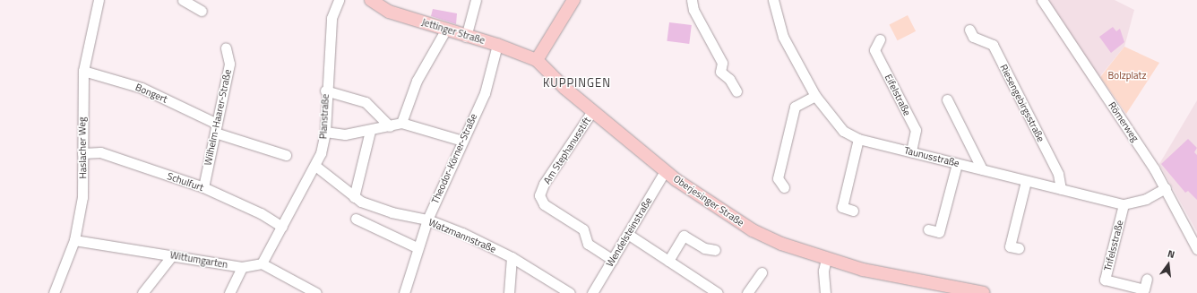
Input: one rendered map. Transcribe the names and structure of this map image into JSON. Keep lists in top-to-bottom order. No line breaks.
{"streets":{"main road":["Jettinger Straße","Oberjesinger Straße"],"street":["Bongert","Eifelstraße","Riesengebirgsstraße","Planstraße","Wilhelm-Haarer-Straße","Römerweg","Haslacher Weg","Am Stephanusstift","Taunusstraße","Theodor-Körner-Straße","Schulfurt","Wendelsteinstraße","Watzmannstraße","Trifelsstraße","Wittumgarten"]},"crossings":[["Jettinger Straße","Theodor-Körner-Straße"],["Jettinger Straße","Oberjesinger Straße"],["Bongert","Wilhelm-Haarer-Straße"],["Bongert","Haslacher Weg"],["Eifelstraße","Taunusstraße"],["Riesengebirgsstraße","Taunusstraße"],["Planstraße","Schulfurt"],["Planstraße","Watzmannstraße"],["Planstraße","Wittumgarten"],["Wilhelm-Haarer-Straße","Schulfurt"],["Römerweg","Taunusstraße"],["Haslacher Weg","Schulfurt"],["Haslacher Weg","Wittumgarten"],["Am Stephanusstift","Oberjesinger Straße"],["Am Stephanusstift","Wendelsteinstraße"],["Taunusstraße","Trifelsstraße"],["Theodor-Körner-Straße","Watzmannstraße"],["Oberjesinger Straße","Wendelsteinstraße"]],"districts":["KUPPINGEN"],"parks":["Bolzplatz"],"north":"top"}
